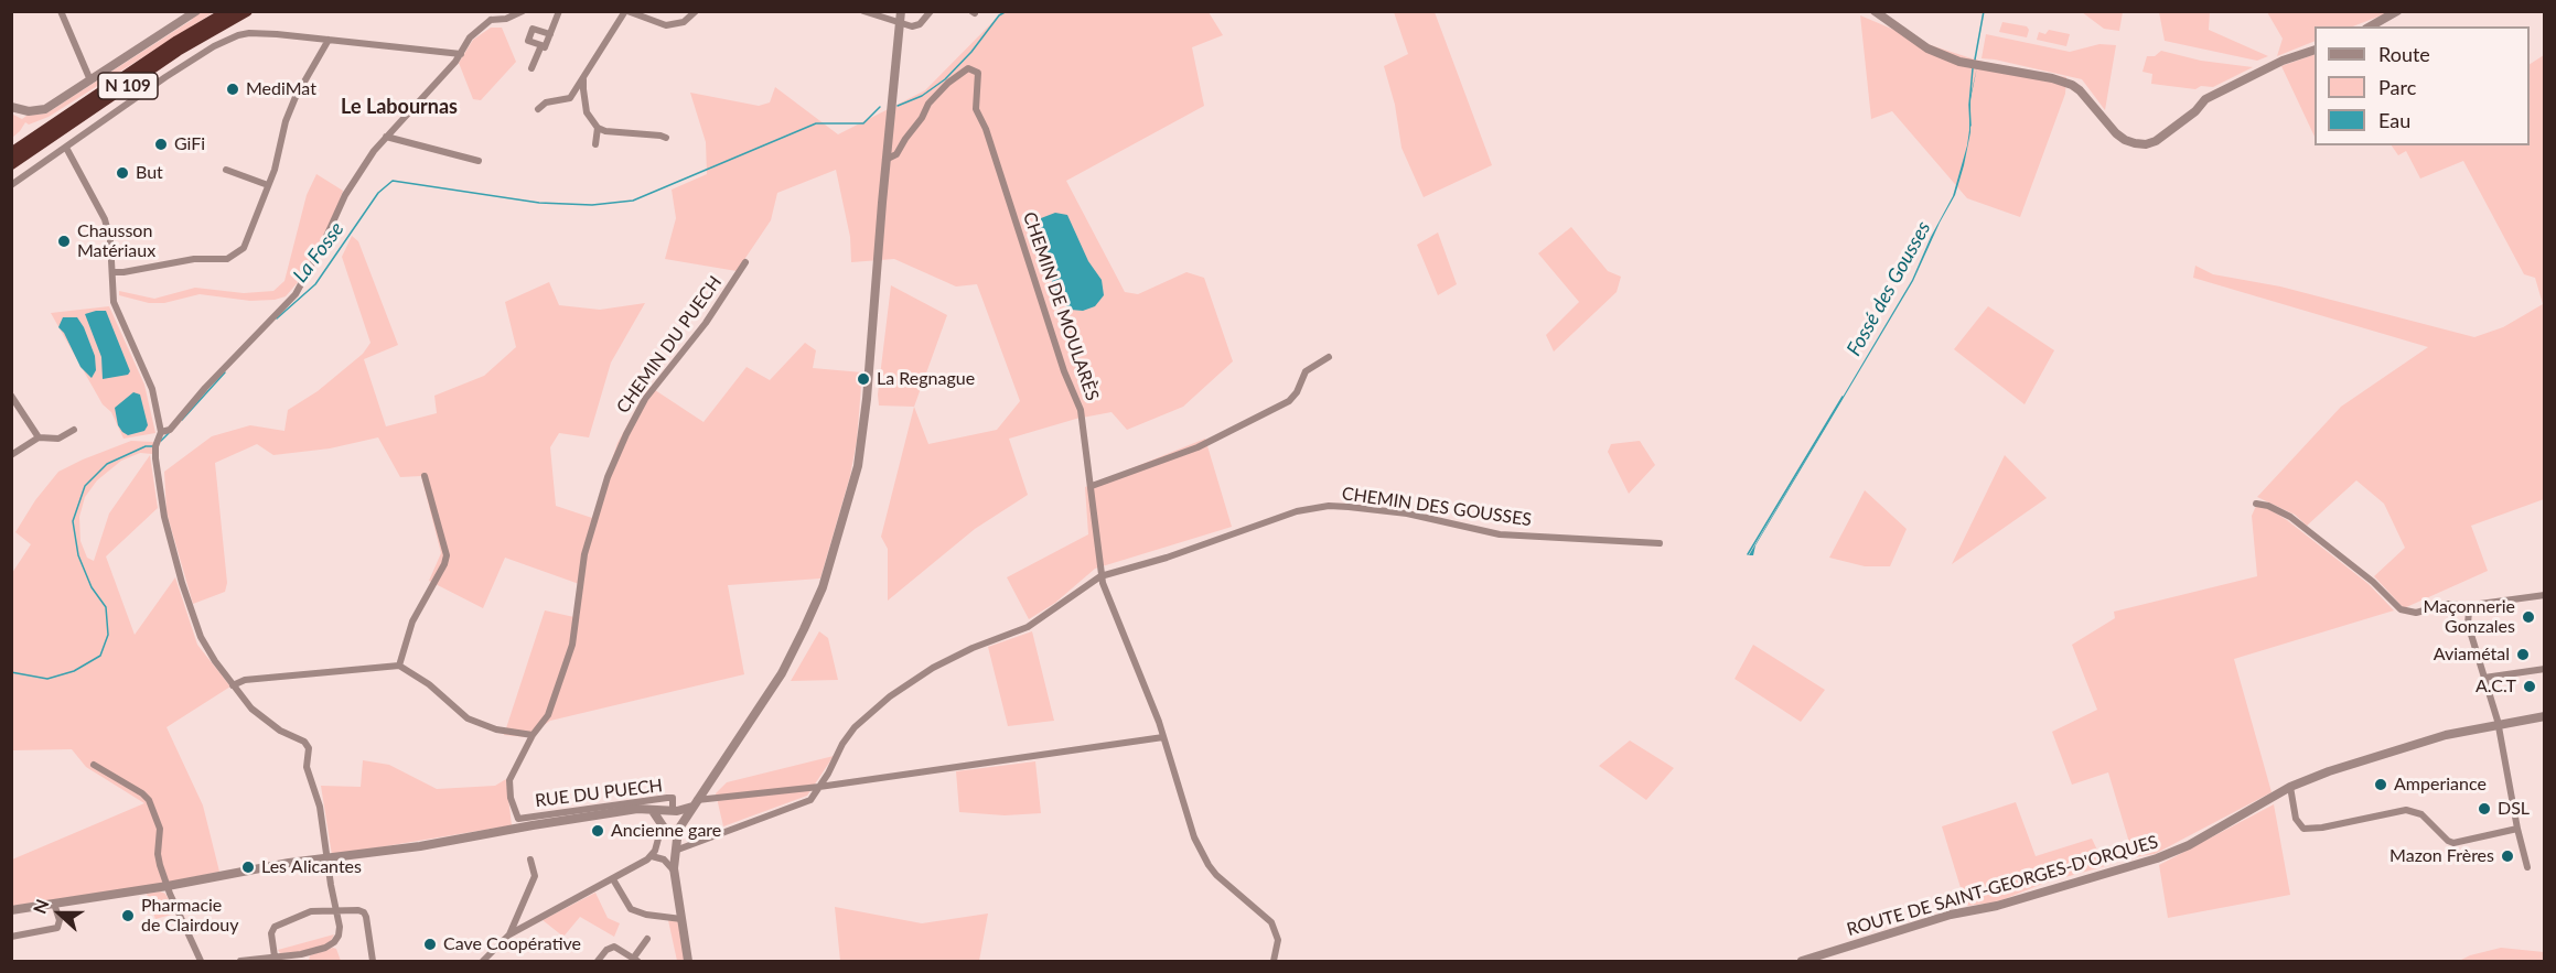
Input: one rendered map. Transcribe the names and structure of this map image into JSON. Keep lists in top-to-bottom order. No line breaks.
{"streets":{"highway":["N 109"],"street":["CHEMIN DE MOULARÈS","CHEMIN DU PUECH","CHEMIN DES GOUSSES","RUE DU PUECH","ROUTE DE SAINT-GEORGES-D'ORQUES"]},"crossings":[["CHEMIN DE MOULARÈS","CHEMIN DES GOUSSES"],["CHEMIN DU PUECH","RUE DU PUECH"]],"districts":["Le Labournas"],"water":["La Fosse","Fossé des Gousses"],"places":["MediMat","GiFi","But","Chausson Matériaux","La Regnague","Maçonnerie Gonzales","Aviamétal","A.C.T","Amperiance","DSL","Ancienne gare","Mazon Frères","Les Alicantes","Pharmacie de Clairdouy","Cave Coopérative"],"legend":["Route","Parc","Eau"],"north":"left"}
